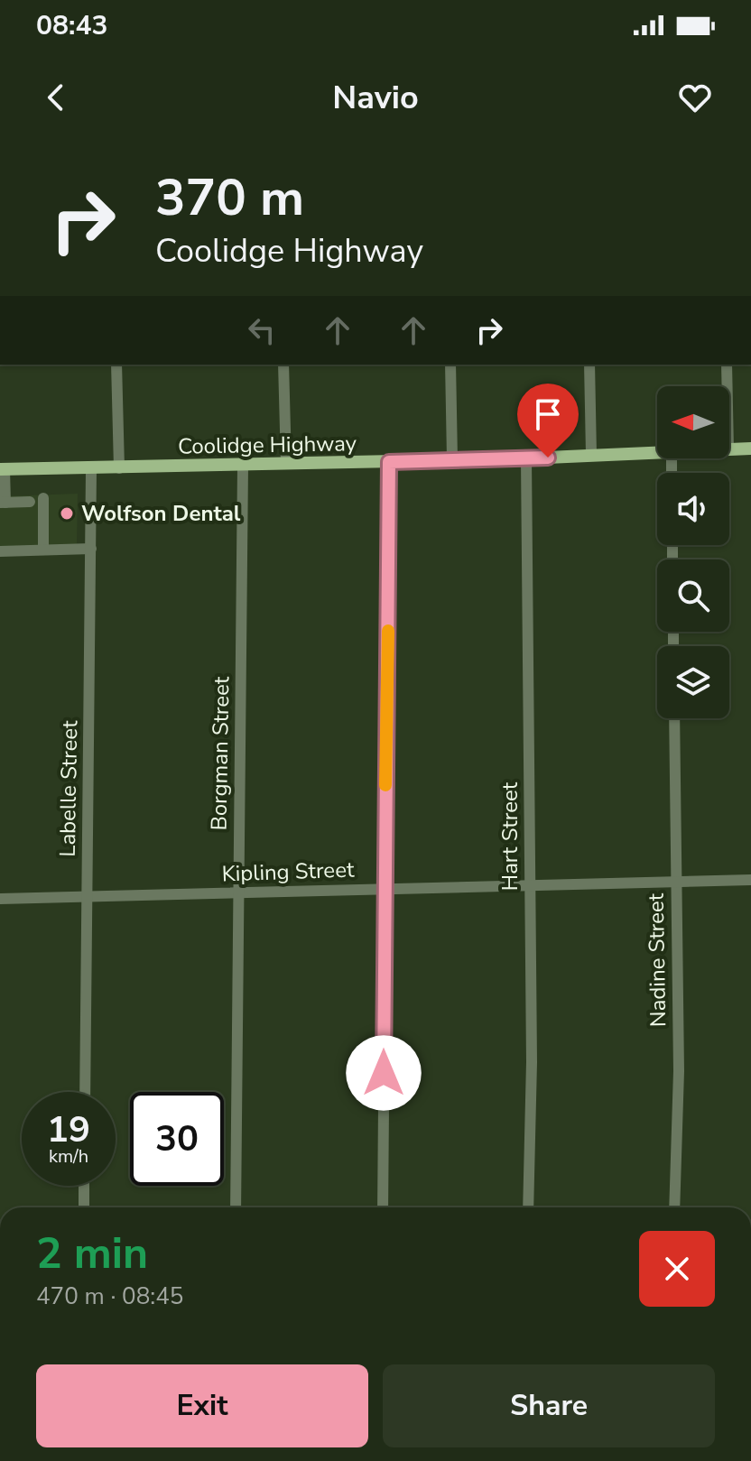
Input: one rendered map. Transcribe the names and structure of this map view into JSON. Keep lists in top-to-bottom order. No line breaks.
{"streets":{"main road":["Coolidge Highway"],"street":["Borgman Street","Labelle Street","Hart Street","Kipling Street","Nadine Street"]},"crossings":[["Coolidge Highway","Borgman Street"],["Coolidge Highway","Labelle Street"],["Coolidge Highway","Hart Street"],["Borgman Street","Kipling Street"],["Labelle Street","Kipling Street"],["Hart Street","Kipling Street"],["Kipling Street","Nadine Street"]],"places":["Wolfson Dental"],"north":"left","page":{"status":"08:43","header":"Navio","turn":["370 m","Coolidge Highway"],"speed":"19 km/h","limit":"30","heading":["2 min","470 m · 08:45"],"buttons":["Exit","Share"]}}
